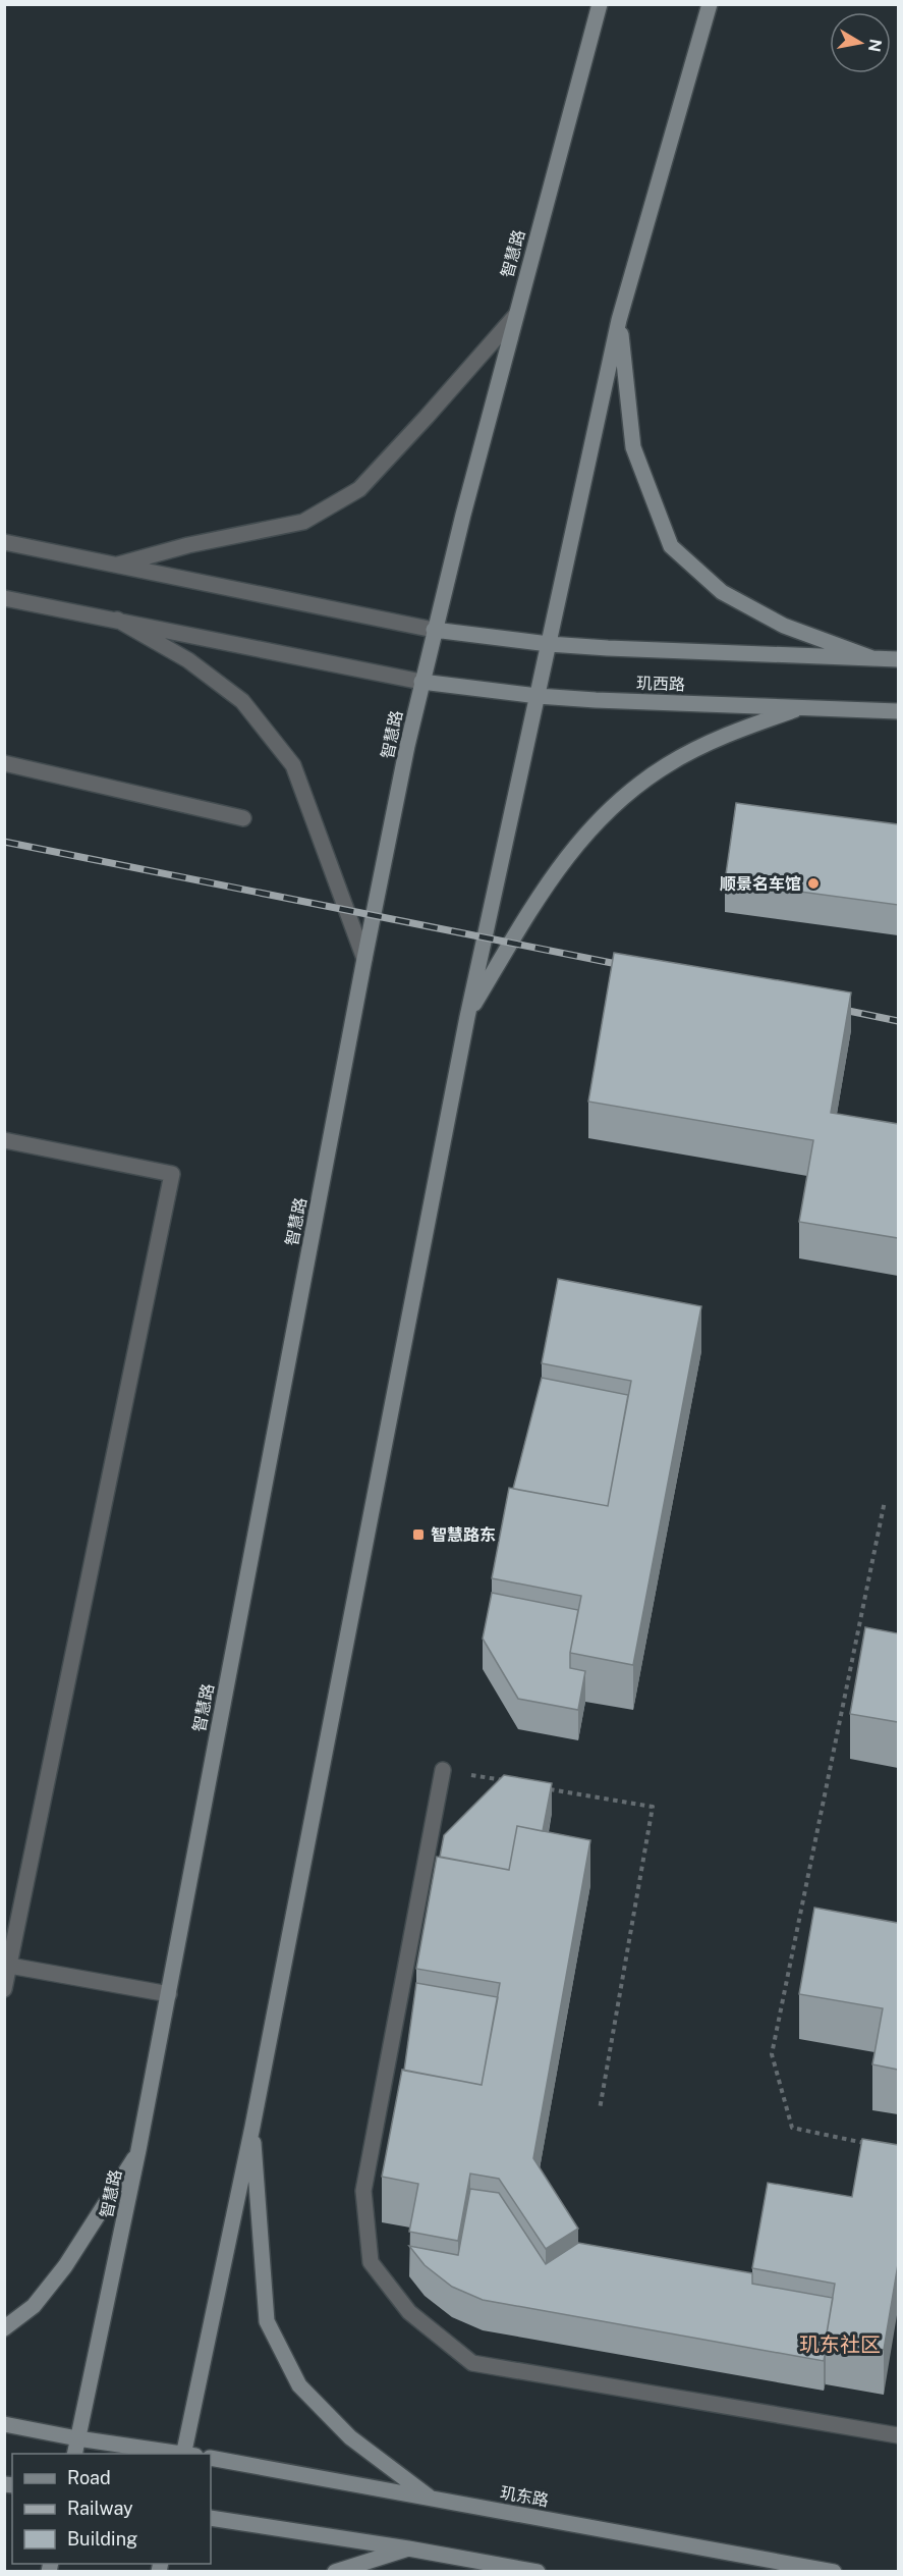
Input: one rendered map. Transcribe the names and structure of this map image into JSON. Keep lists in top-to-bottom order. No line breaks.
{"streets":{"main road":["智慧路","玑西路","玑东路"]},"crossings":[["智慧路","玑西路"]],"districts":["玑东社区"],"places":{"other":["顺景名车馆"],"transit":["智慧路东"]},"legend":["Road","Railway","Building"],"north":"right"}
